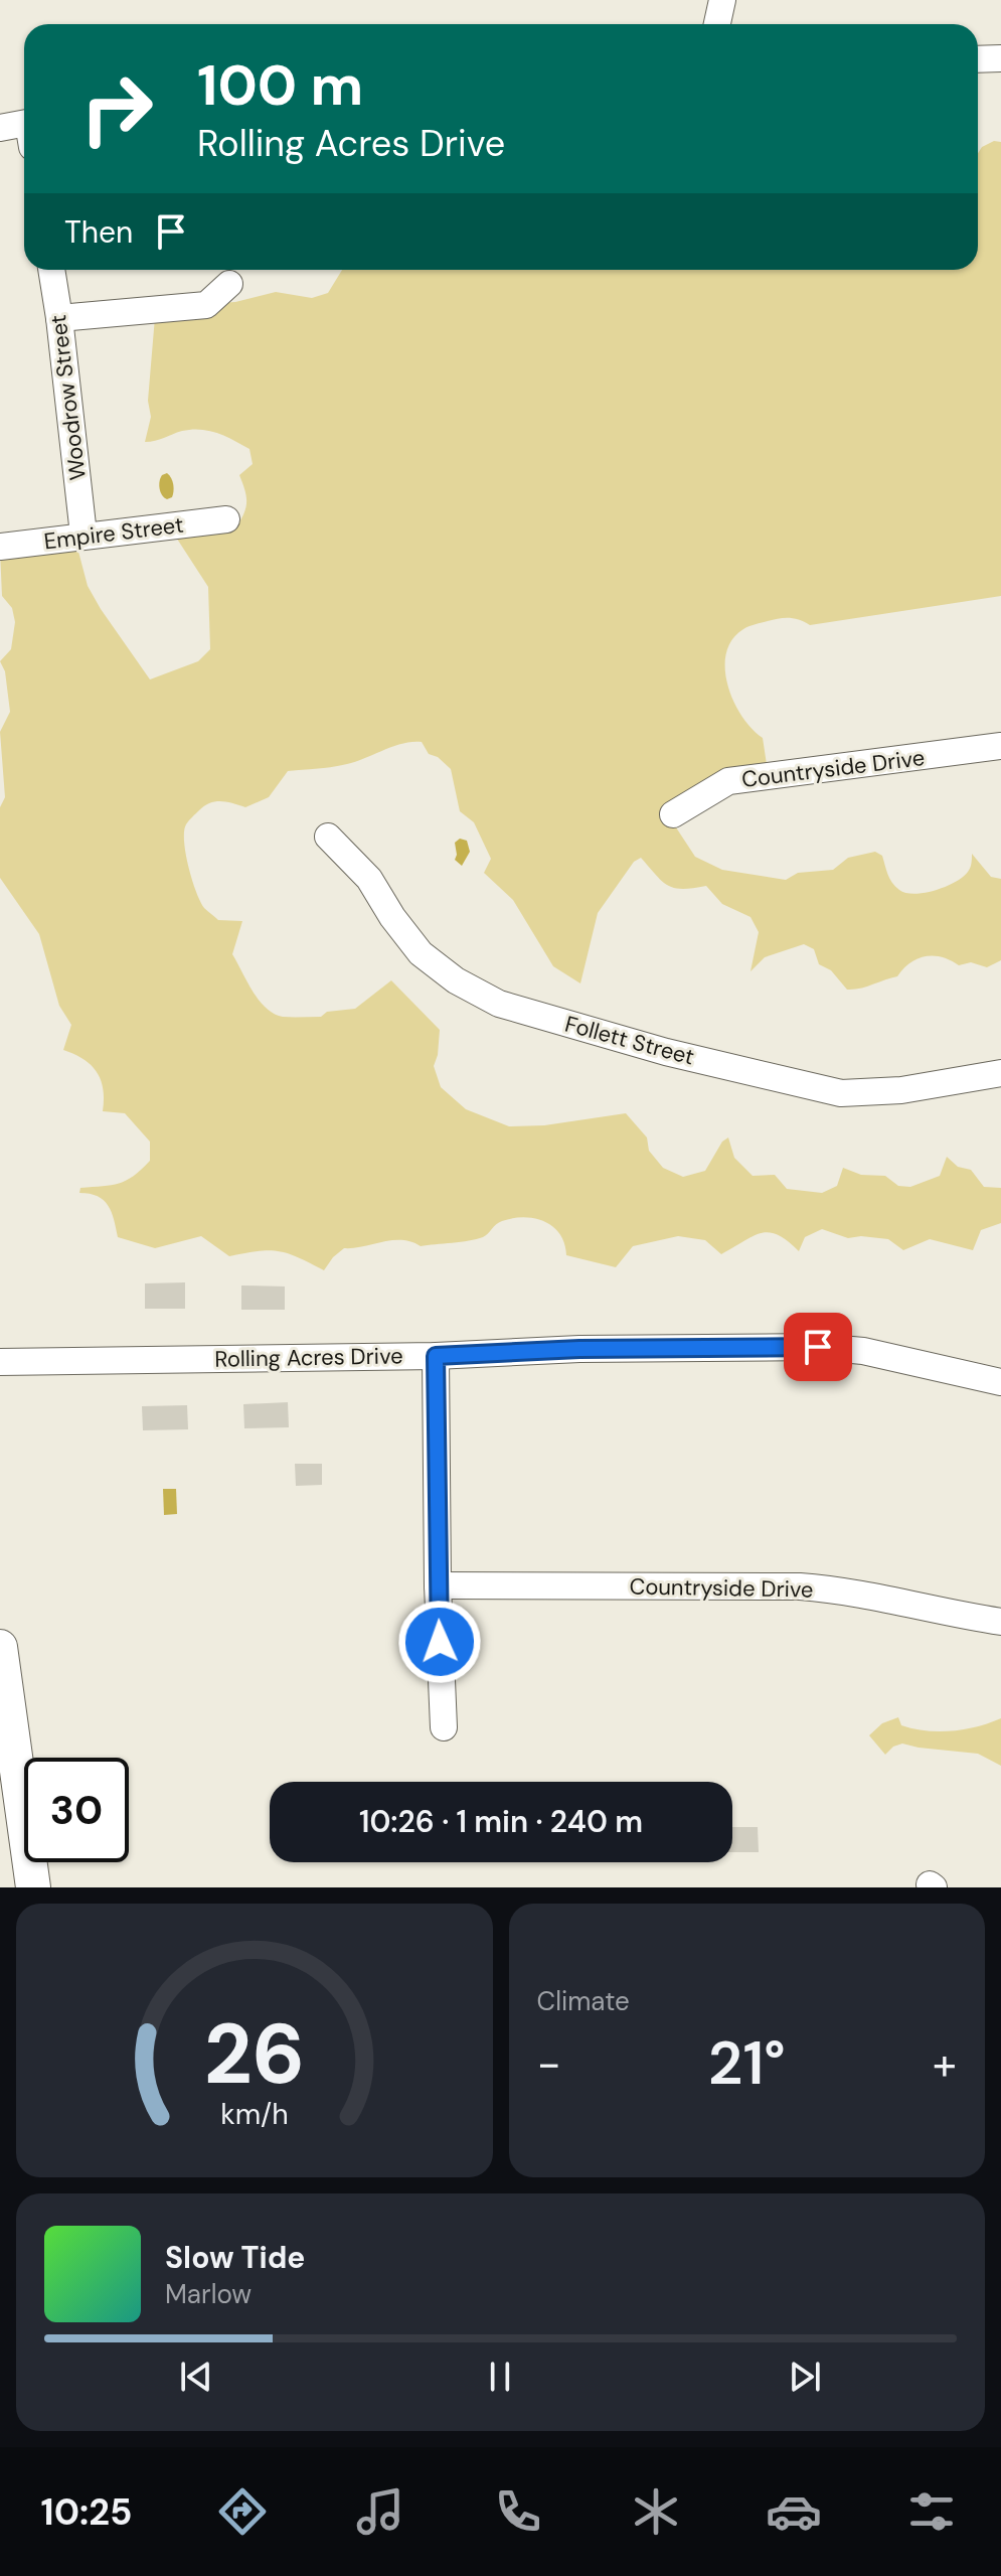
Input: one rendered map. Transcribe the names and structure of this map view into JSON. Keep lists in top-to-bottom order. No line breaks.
{"streets":{"street":["Woodrow Street","Empire Street","Countryside Drive","Follett Street","Rolling Acres Drive"]},"crossings":[["Woodrow Street","Empire Street"]],"page":{"turn":["100 m","Rolling Acres Drive"],"then":"Then","limit":"30","trip":"10:26 · 1 min · 240 m","tile":"Climate","heat":["−","21°","+"],"song":["Slow Tide","Marlow"],"tabs":"10:25","gauge":["26","km/h"]}}
